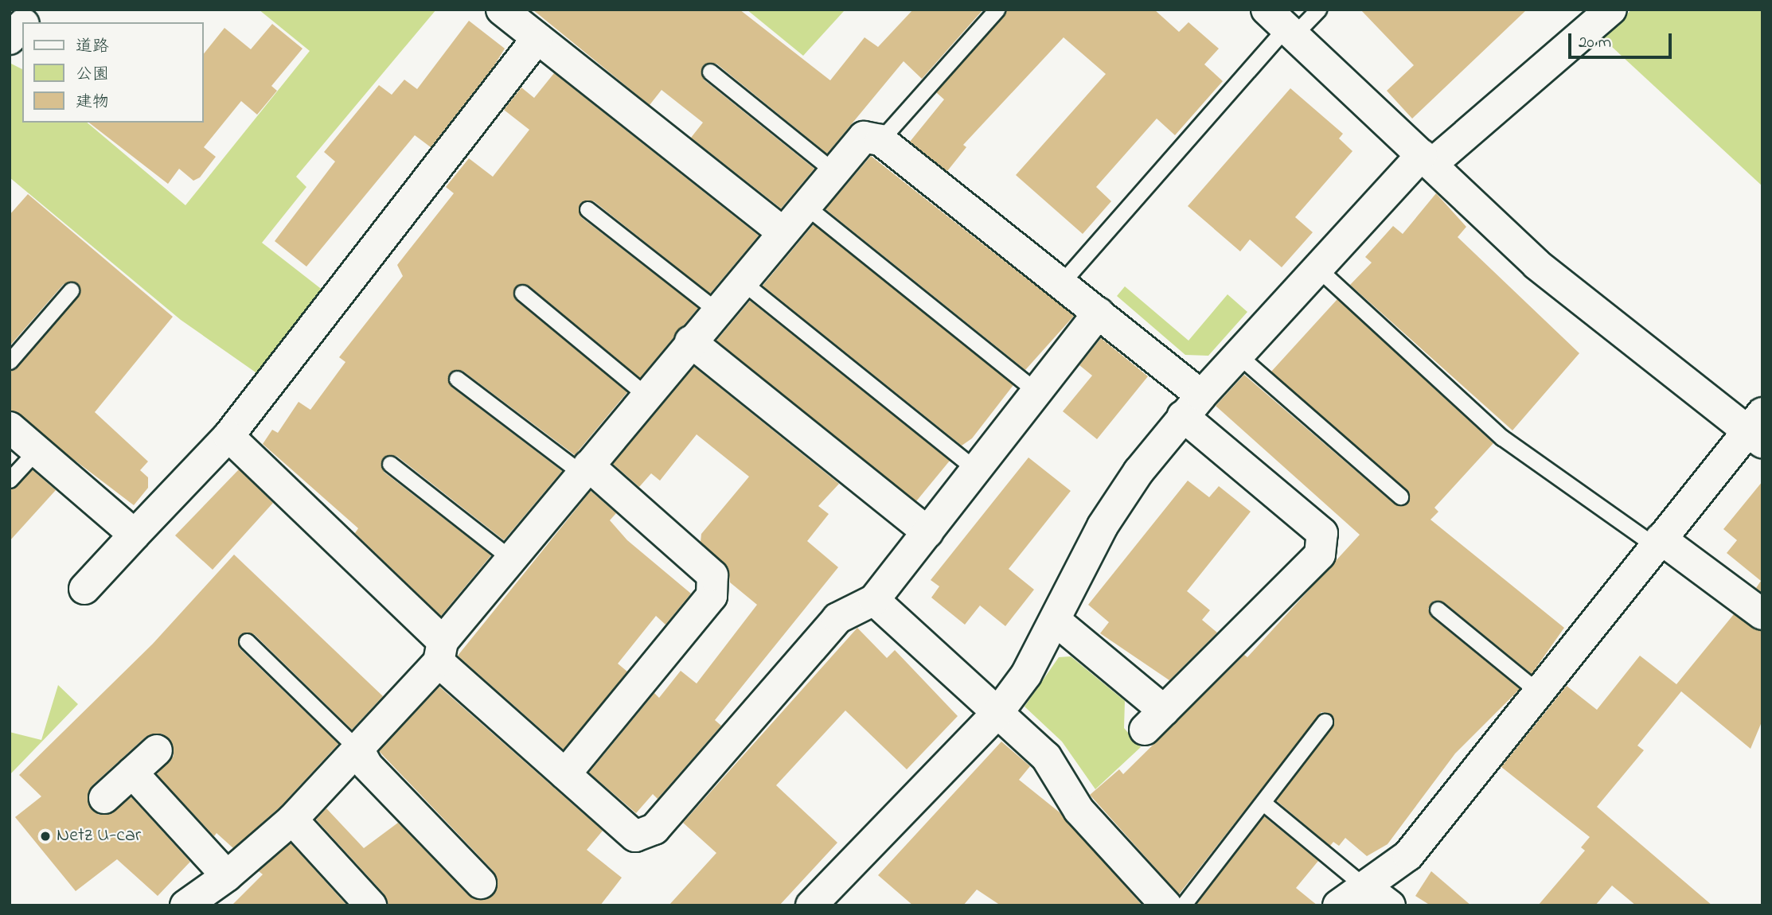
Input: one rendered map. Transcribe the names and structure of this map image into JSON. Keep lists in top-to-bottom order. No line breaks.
{"places":["Netz U-car"],"legend":["道路","公園","建物"],"scale_bar":"20 m"}
